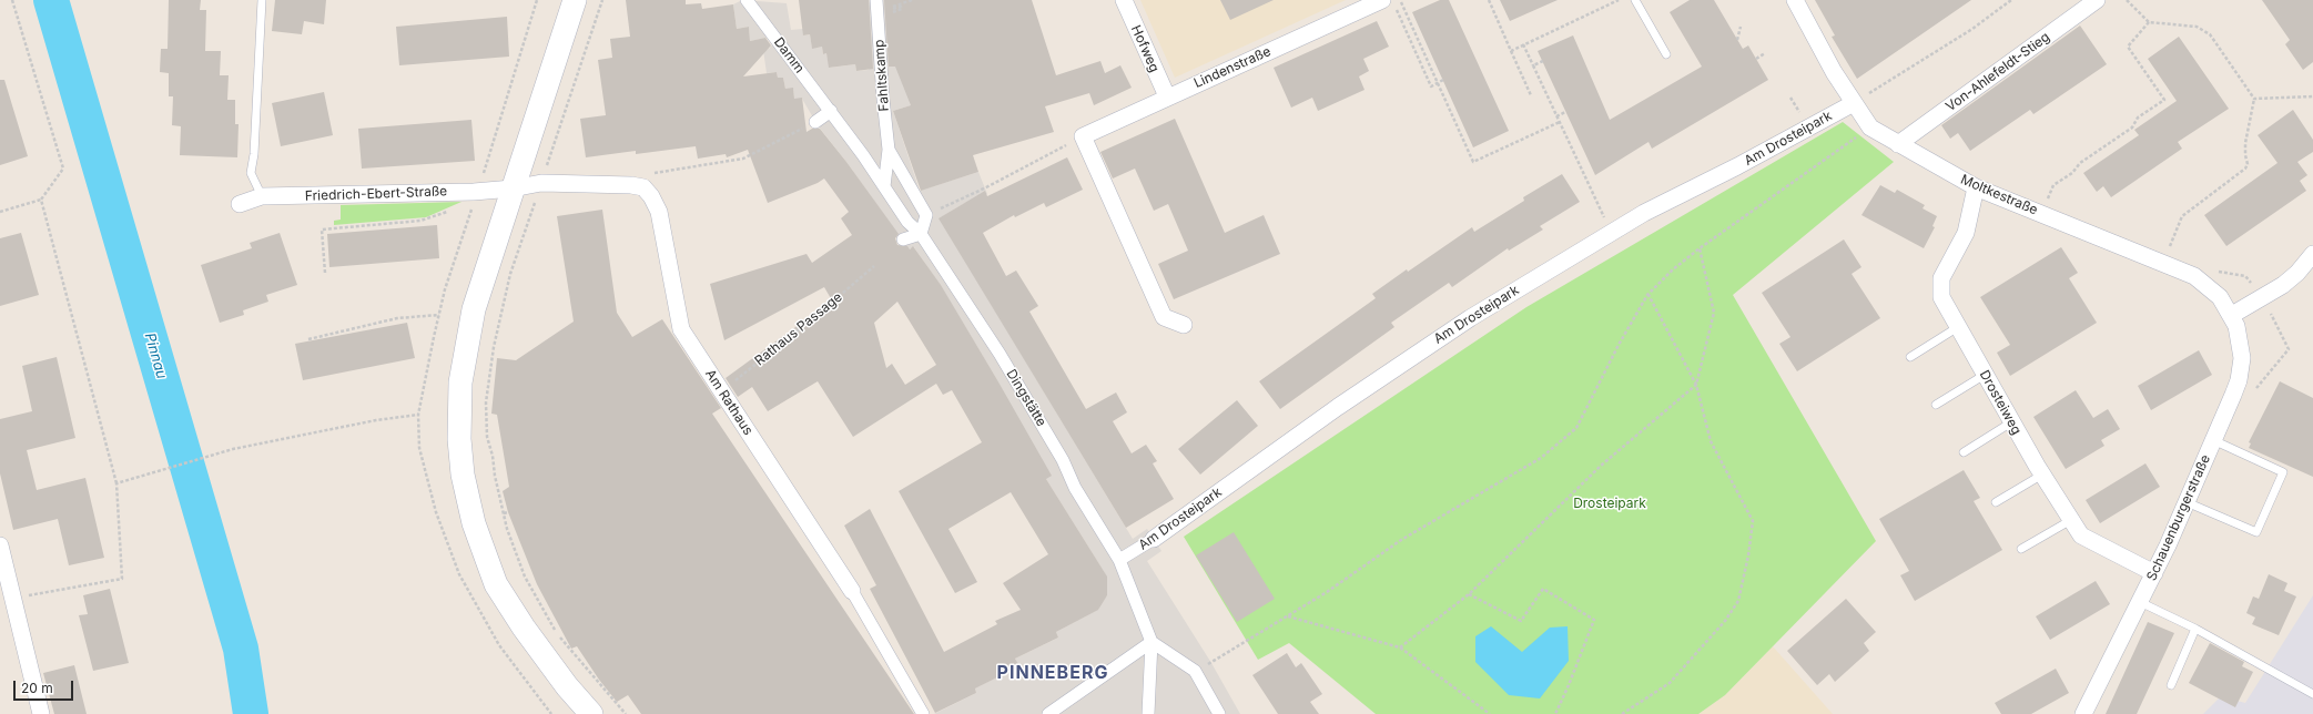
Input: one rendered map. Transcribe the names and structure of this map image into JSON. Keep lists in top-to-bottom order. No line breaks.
{"streets":{"street":["Hofweg","Damm","Lindenstraße","Von-Ahlefeldt-Stieg","Fahltskamp","Am Drosteipark","Friedrich-Ebert-Straße","Moltkestraße","Dingstätte","Am Rathaus","Drosteiweg","Schauenburgerstraße"],"path":["Rathaus Passage"]},"crossings":[["Hofweg","Lindenstraße"],["Damm","Dingstätte"],["Von-Ahlefeldt-Stieg","Moltkestraße"],["Fahltskamp","Dingstätte"],["Am Drosteipark","Moltkestraße"],["Am Drosteipark","Dingstätte"],["Moltkestraße","Drosteiweg"],["Moltkestraße","Schauenburgerstraße"],["Rathaus Passage","Am Rathaus"],["Drosteiweg","Schauenburgerstraße"]],"districts":["PINNEBERG"],"water":["Pinnau"],"parks":["Drosteipark"],"scale_bar":"20 m"}
